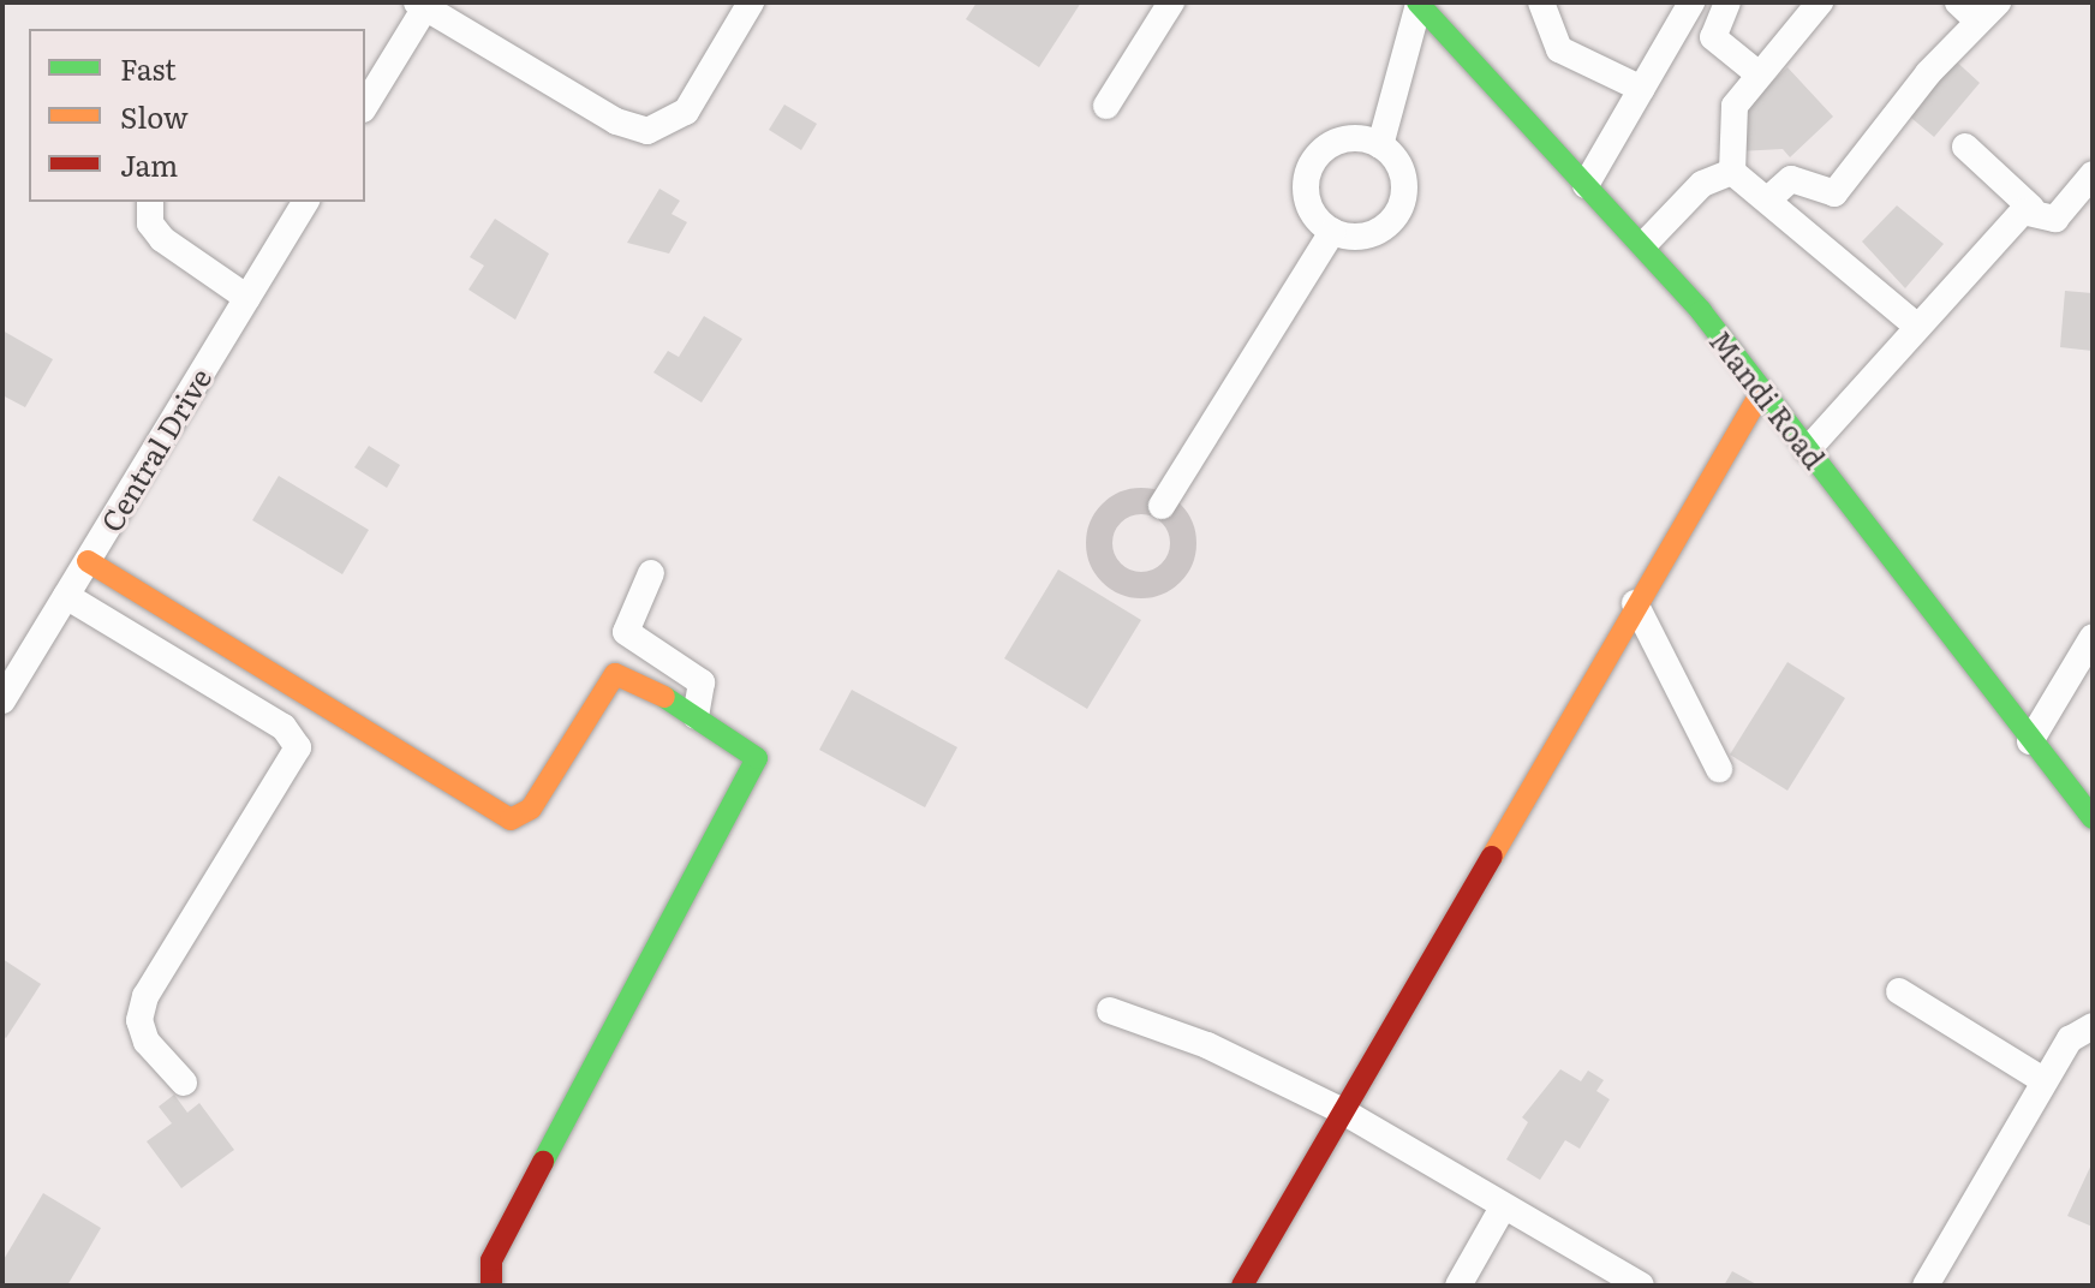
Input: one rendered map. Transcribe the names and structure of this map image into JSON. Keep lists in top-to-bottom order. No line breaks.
{"streets":{"street":["Mandi Road","Central Drive"]},"legend":["Fast","Slow","Jam"]}
